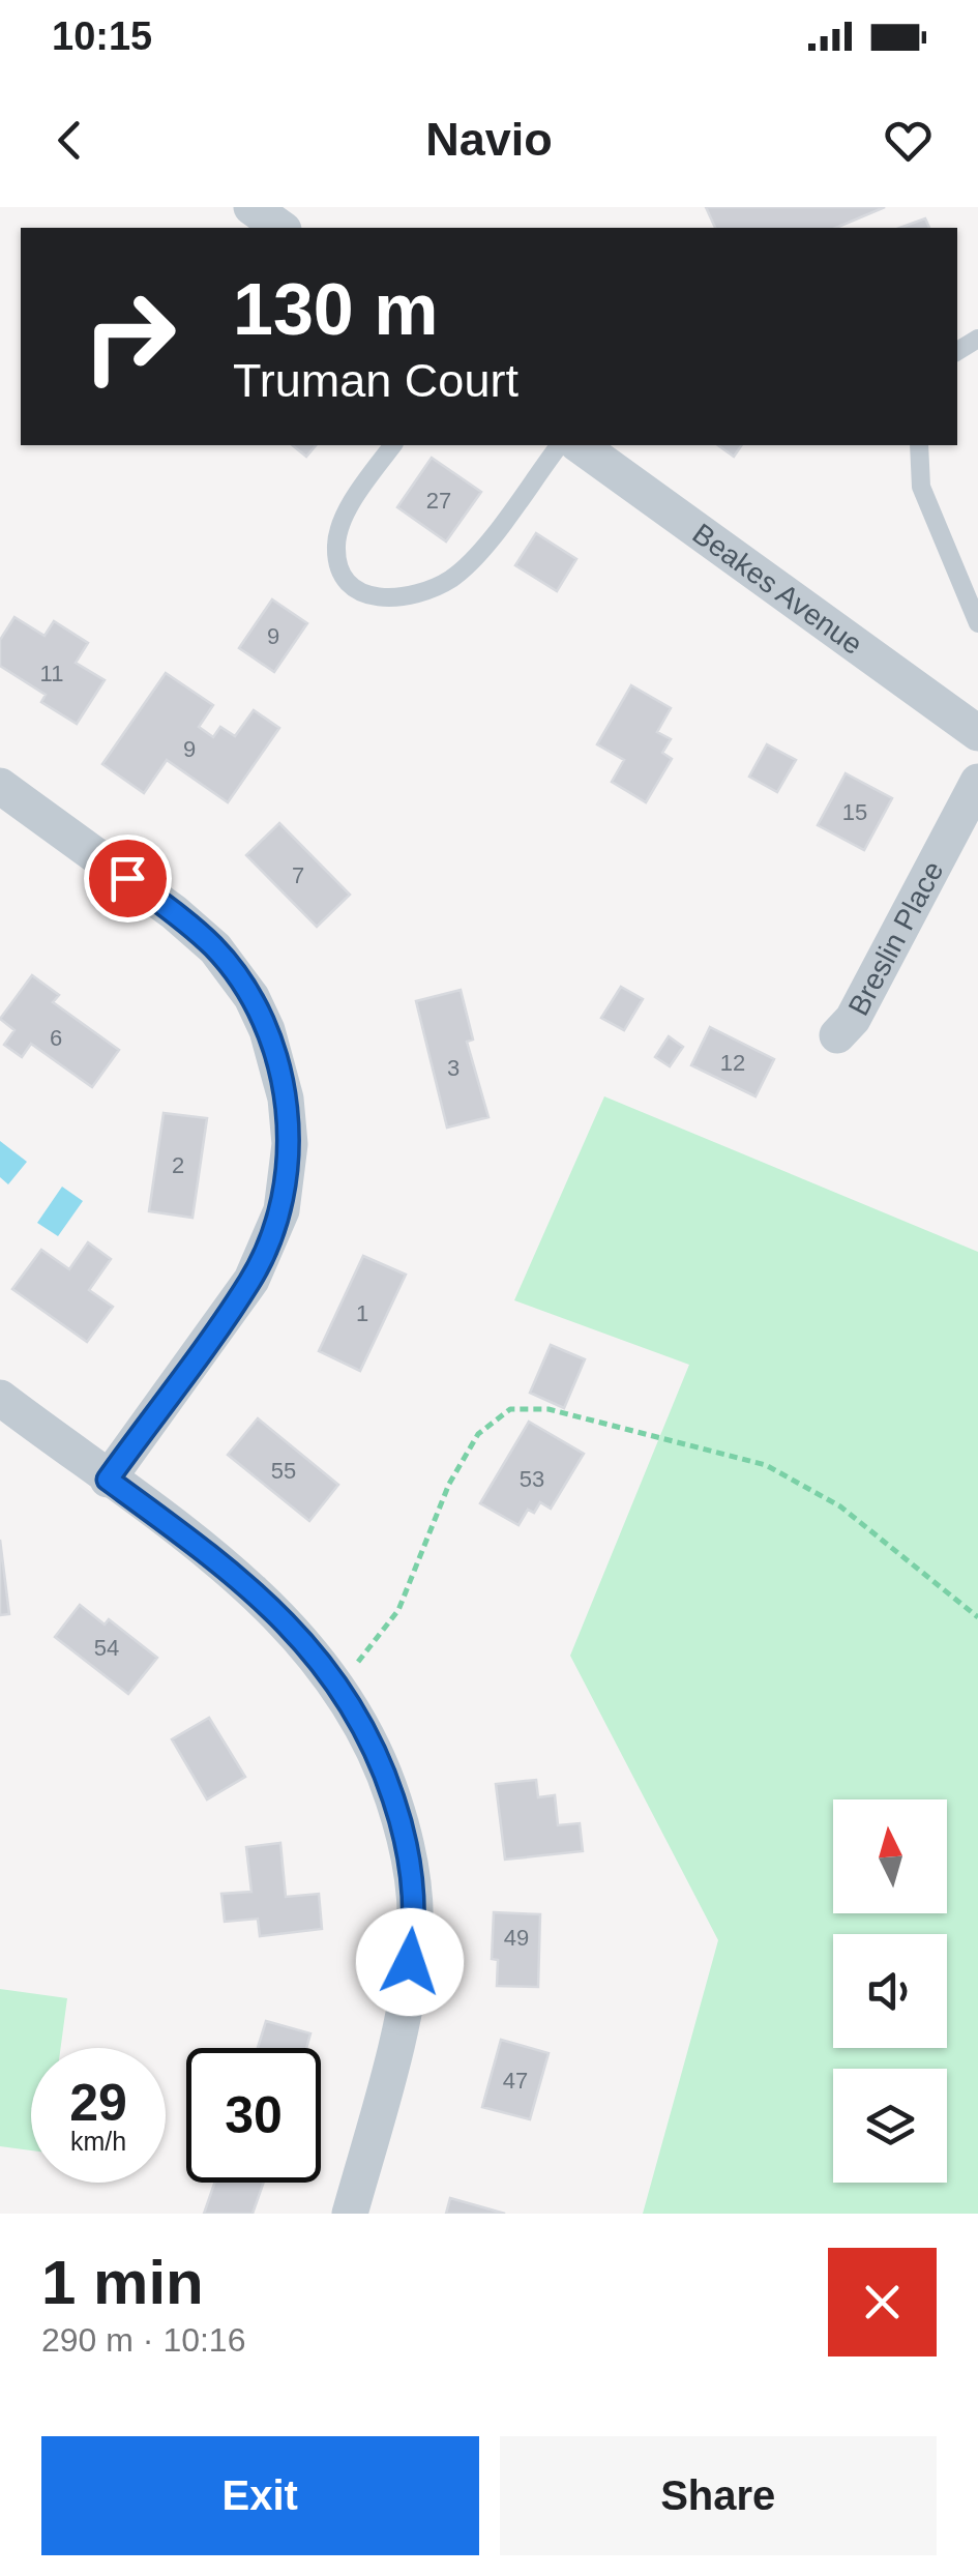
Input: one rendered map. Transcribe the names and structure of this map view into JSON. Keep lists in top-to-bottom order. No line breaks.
{"streets":{"street":["Beakes Avenue","Breslin Place"]},"house_numbers":["27","9","11","9","15","7","6","12","3","2","1","55","53","54","49","47"],"north":"top","page":{"status":"10:15","header":"Navio","turn":["130 m","Truman Court"],"speed":"29 km/h","limit":"30","heading":["1 min","290 m · 10:16"],"buttons":["Exit","Share"]}}
